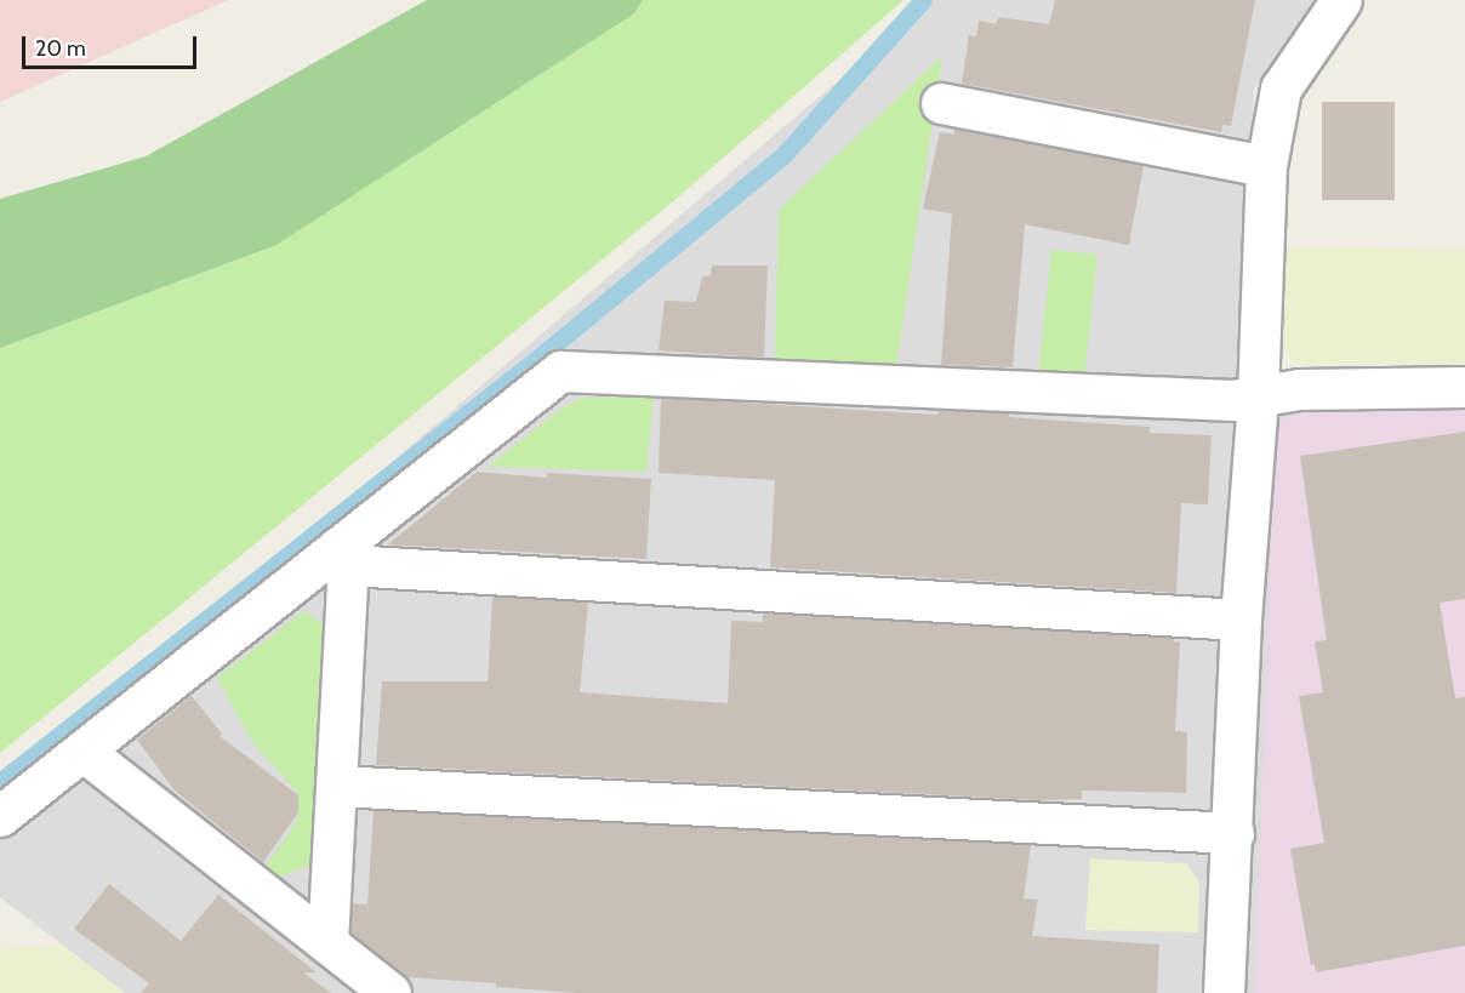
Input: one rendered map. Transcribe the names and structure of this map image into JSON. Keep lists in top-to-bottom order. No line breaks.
{"scale_bar":"20 m"}
